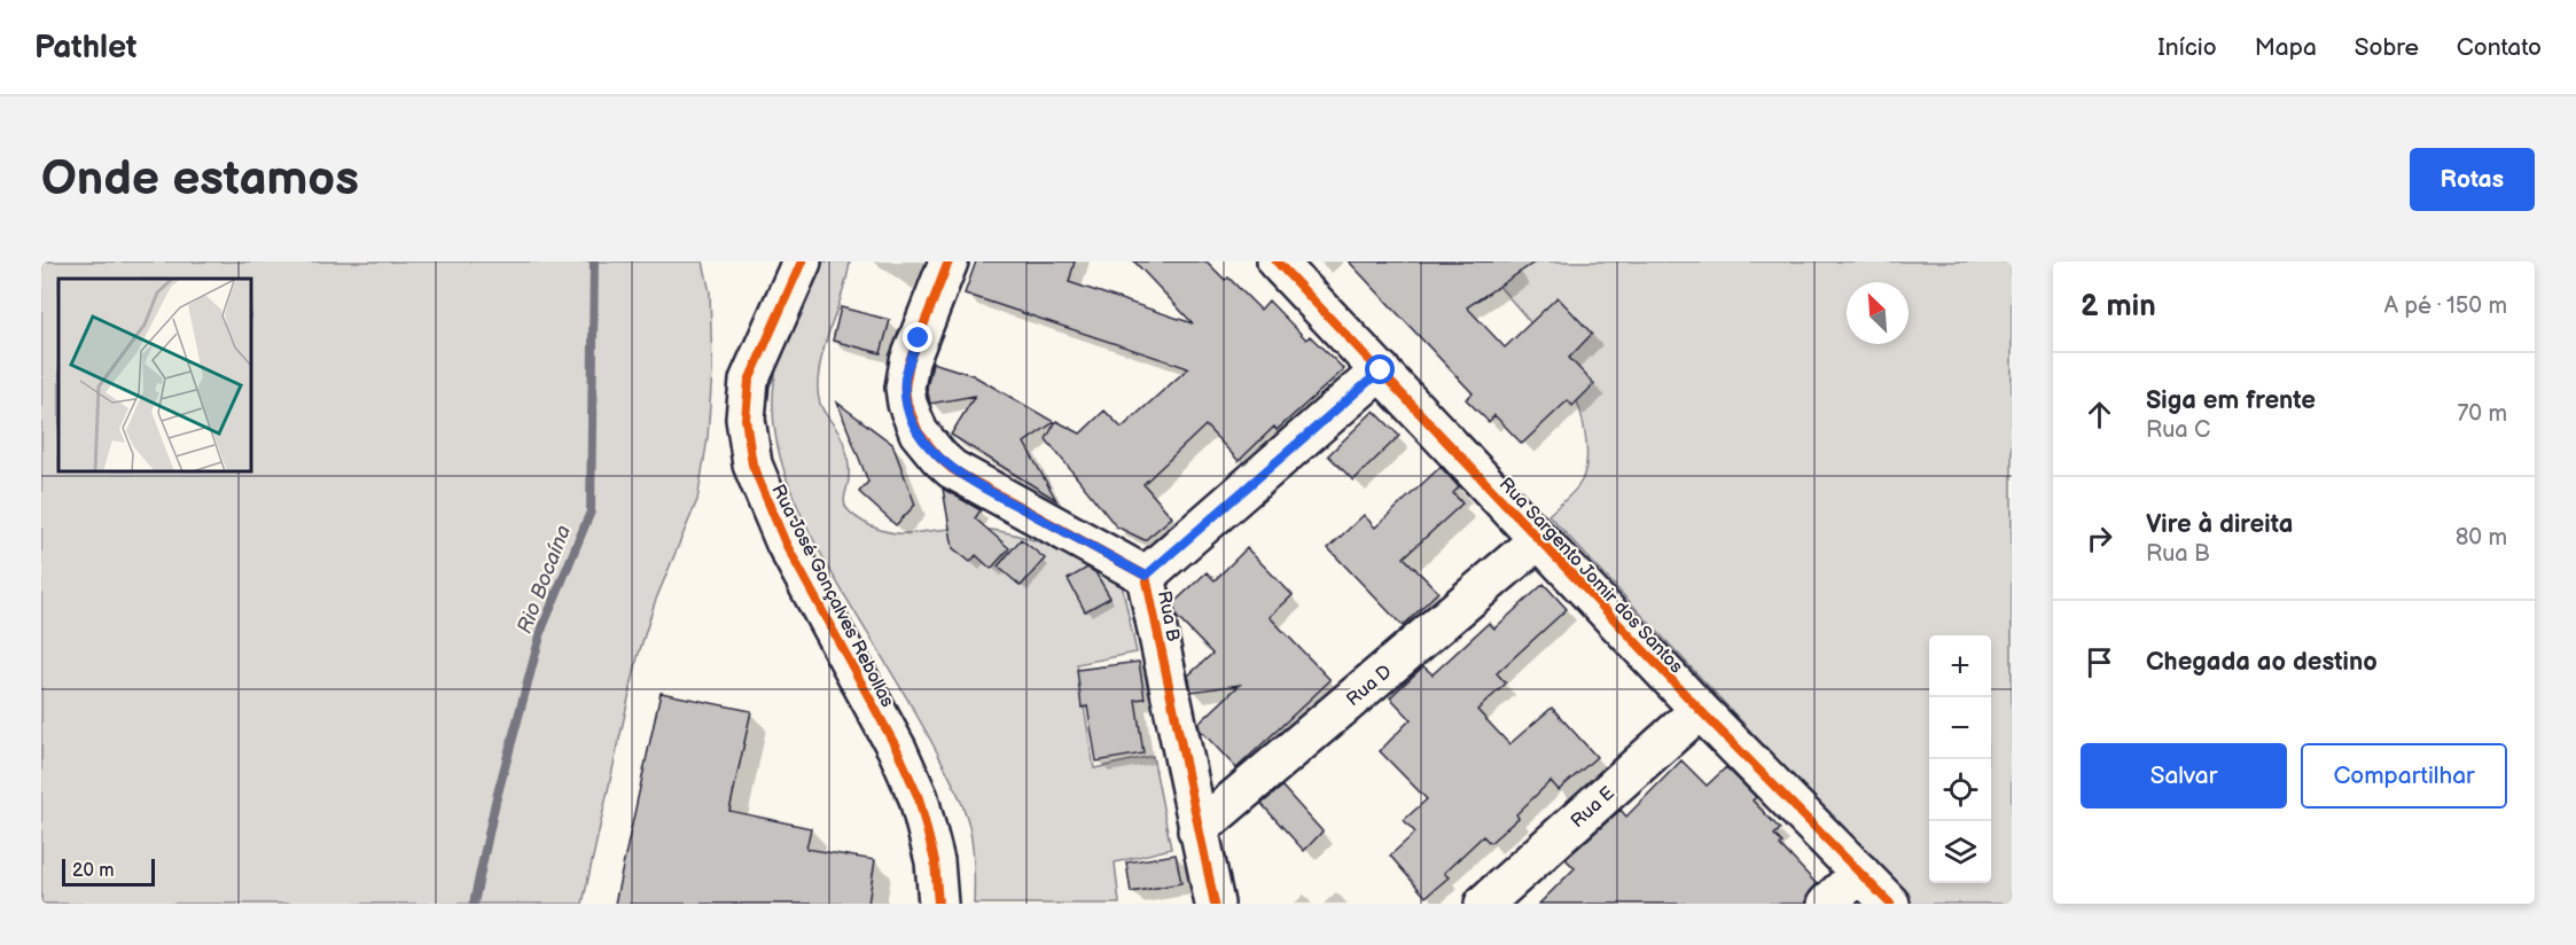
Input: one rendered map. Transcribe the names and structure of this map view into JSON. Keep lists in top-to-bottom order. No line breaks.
{"streets":{"street":["Rua Sargento Jomir dos Santos","Rua José Gonçalves Rebollas","Rua B","Rua D","Rua E"]},"crossings":[["Rua Sargento Jomir dos Santos","Rua D"],["Rua Sargento Jomir dos Santos","Rua E"],["Rua B","Rua D"]],"water":["Rio Bocaína"],"scale_bar":"20 m","north":"top left","page":{"header":"Pathlet","nav":["Início","Mapa","Sobre","Contato"],"buttons":["Rotas",["Salvar","Compartilhar"]],"title":"Onde estamos","heading":["2 min","A pé · 150 m"],"list":[["Siga em frente","Rua C","70 m"],["Vire à direita","Rua B","80 m"],"Chegada ao destino"],"map_buttons":["+","−"],"scale":"20 m"}}
